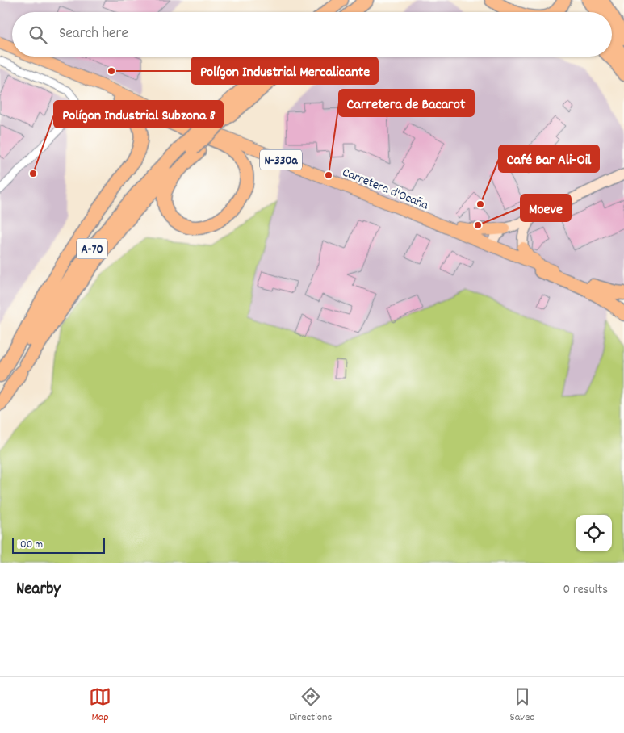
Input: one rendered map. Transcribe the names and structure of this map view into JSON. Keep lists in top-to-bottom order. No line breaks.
{"streets":{"highway":["A-70"],"main road":["N-330a","Carretera d'Ocaña"]},"places":["Polígon Industrial Mercalicante","Polígon Industrial Subzona 8","Carretera de Bacarot","Café Bar Ali-Oil","Moeve"],"scale_bar":"100 m","page":{"search":"Search here","scale":"100 m","heading":["Nearby","0 results"],"nav":["Map","Directions","Saved"]}}
